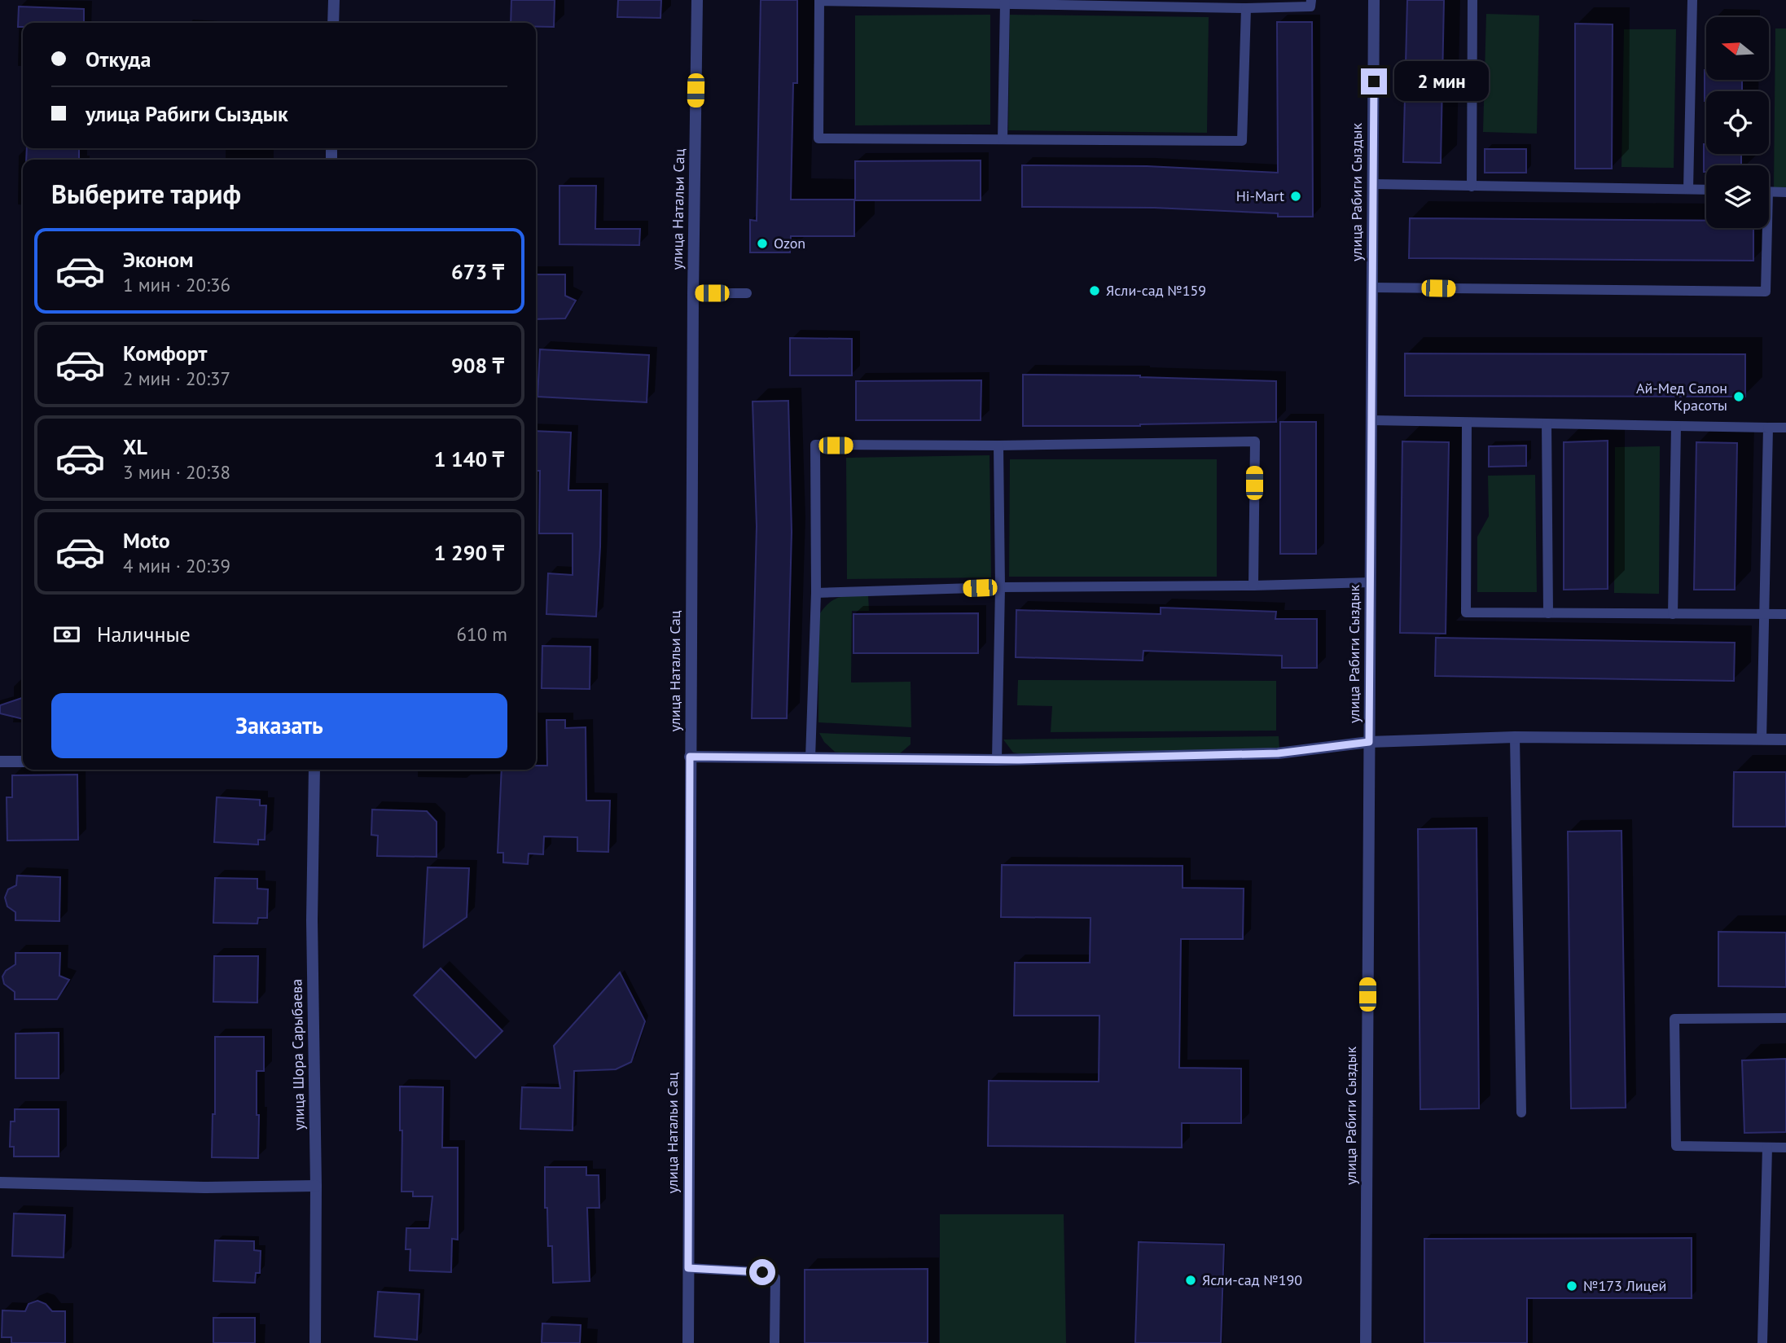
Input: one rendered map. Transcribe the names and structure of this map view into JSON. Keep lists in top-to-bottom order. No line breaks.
{"streets":{"street":["улица Рабиги Сыздык","улица Натальи Сац","улица Шора Сарыбаева"]},"places":["Hi-Mart","Ozon","Ясли-сад №159","Ай-Мед Салон Красоты","Ясли-сад №190","№173 Лицей"],"north":"left","page":{"banner":["Откуда","улица Рабиги Сыздык"],"bubble":"2 мин","heading":"Выберите тариф","list":[{"name":"Эконом","note":"1 мин · 20:36","value":"673 ₸"},{"name":"Комфорт","note":"2 мин · 20:37","value":"908 ₸"},{"name":"XL","note":"3 мин · 20:38","value":"1 140 ₸"},{"name":"Moto","note":"4 мин · 20:39","value":"1 290 ₸"}],"pay":["Наличные","610 m"],"buttons":"Заказать"}}
